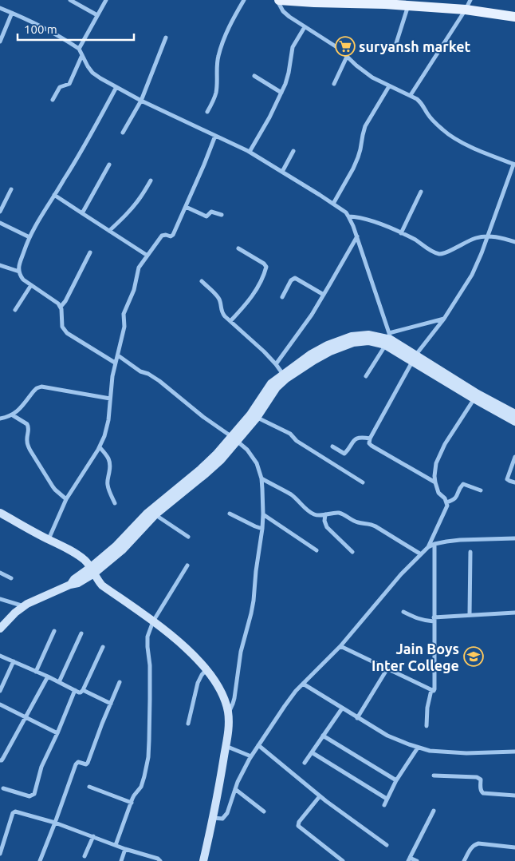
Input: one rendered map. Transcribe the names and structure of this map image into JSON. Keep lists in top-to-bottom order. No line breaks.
{"places":{"supermarket":["suryansh market"],"school or university":["Jain Boys Inter College"]},"scale_bar":"100 m"}
